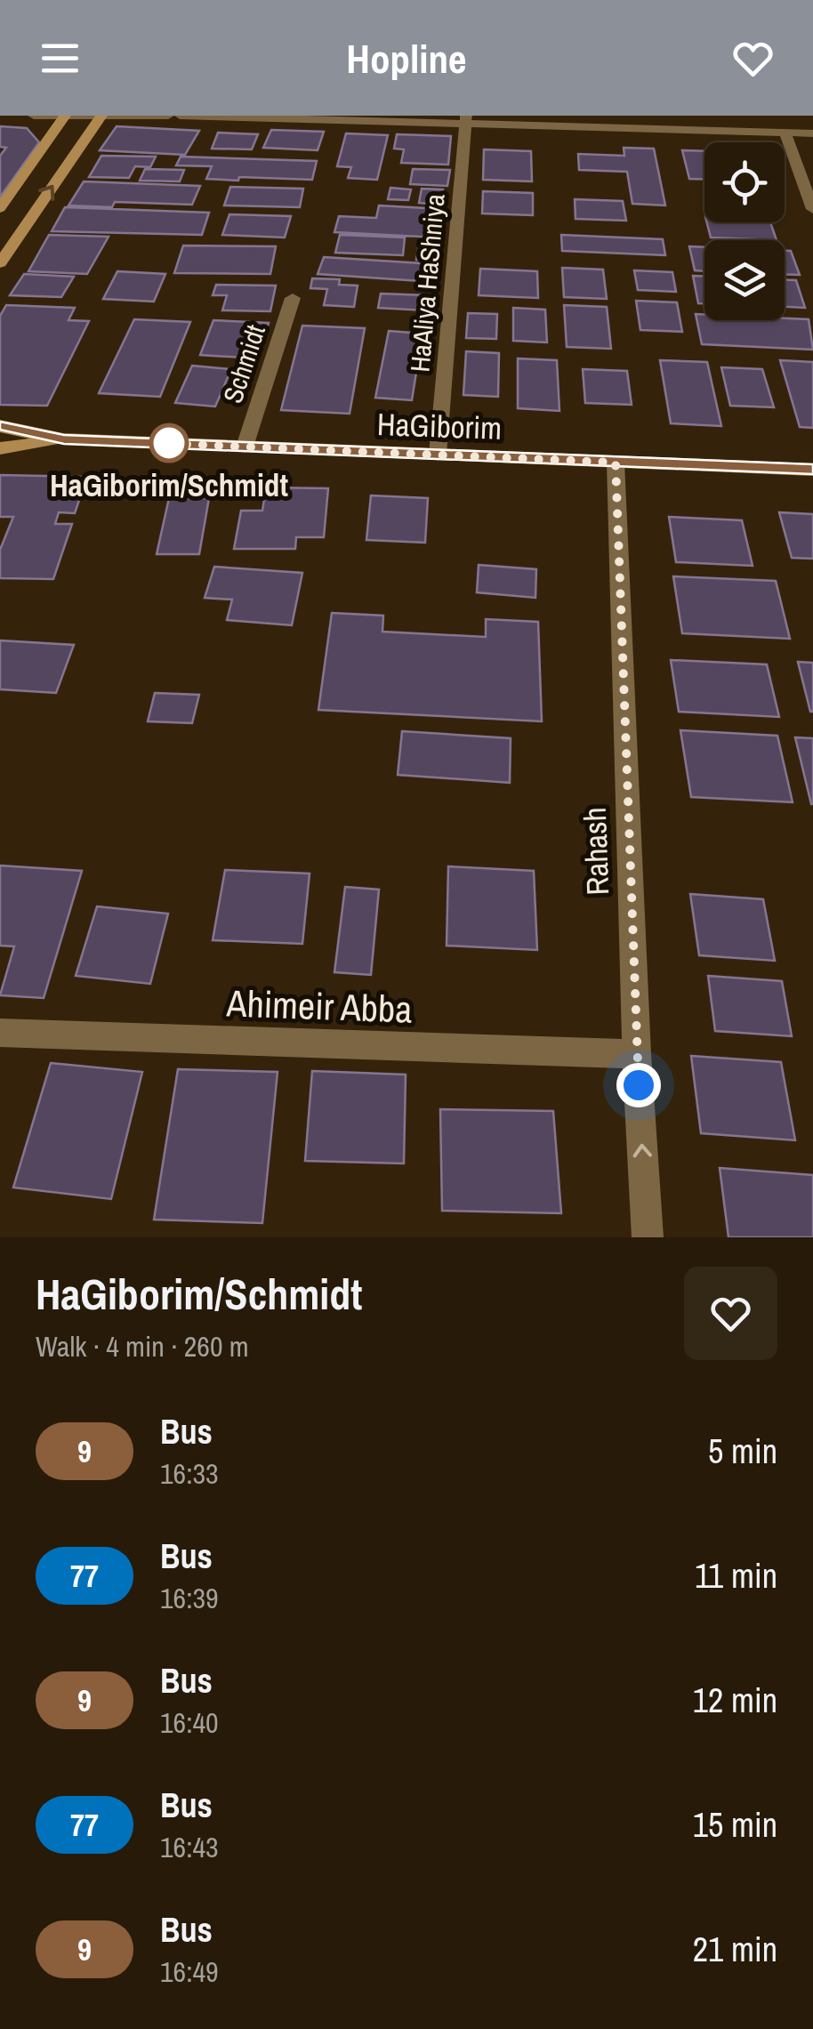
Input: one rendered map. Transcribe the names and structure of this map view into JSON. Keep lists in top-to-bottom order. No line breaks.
{"streets":{"street":["HaAliya HaShniya","Schmidt","HaGiborim","Rahash","Ahimeir Abba"]},"crossings":[["HaAliya HaShniya","HaGiborim"],["Schmidt","HaGiborim"],["HaGiborim","Rahash"],["Rahash","Ahimeir Abba"]],"places":["HaGiborim/Schmidt"],"lines":["bus line 9"],"page":{"header":"Hopline","heading":["HaGiborim/Schmidt","Walk · 4 min · 260 m"],"list":[{"mark":"9","name":"Bus","note":"16:33","value":"5 min"},{"mark":"77","name":"Bus","note":"16:39","value":"11 min"},{"mark":"9","name":"Bus","note":"16:40","value":"12 min"},{"mark":"77","name":"Bus","note":"16:43","value":"15 min"},{"mark":"9","name":"Bus","note":"16:49","value":"21 min"}]}}
